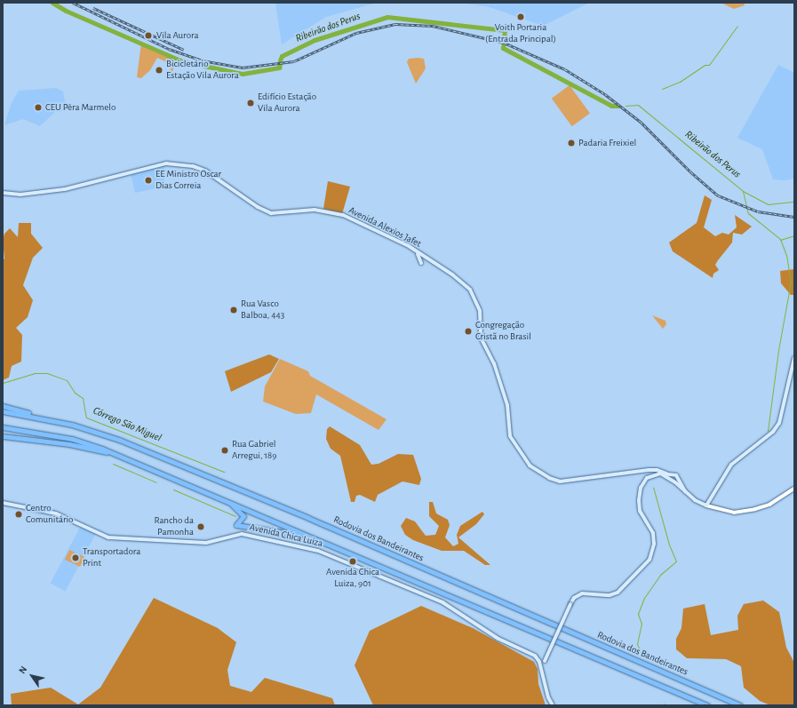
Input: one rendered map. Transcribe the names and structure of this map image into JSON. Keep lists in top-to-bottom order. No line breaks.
{"streets":{"highway":["Rodovia dos Bandeirantes"],"main road":["Avenida Alexios Jafet","Avenida Chica Luiza"]},"water":["Ribeirão dos Perus","Córrego São Miguel"],"places":["Voith Portaria (Entrada Principal)","Vila Aurora","Bicicletário Estação Vila Aurora","Edifício Estação Vila Aurora","CEU Pêra Marmelo","Padaria Freixiel","EE Ministro Oscar Dias Correia","Rua Vasco Balboa, 443","Congregação Cristã no Brasil","Rua Gabriel Arregui, 189","Centro Comunitário","Rancho da Pamonha","Transportadora Print","Avenida Chica Luiza, 901"],"north":"top left"}
